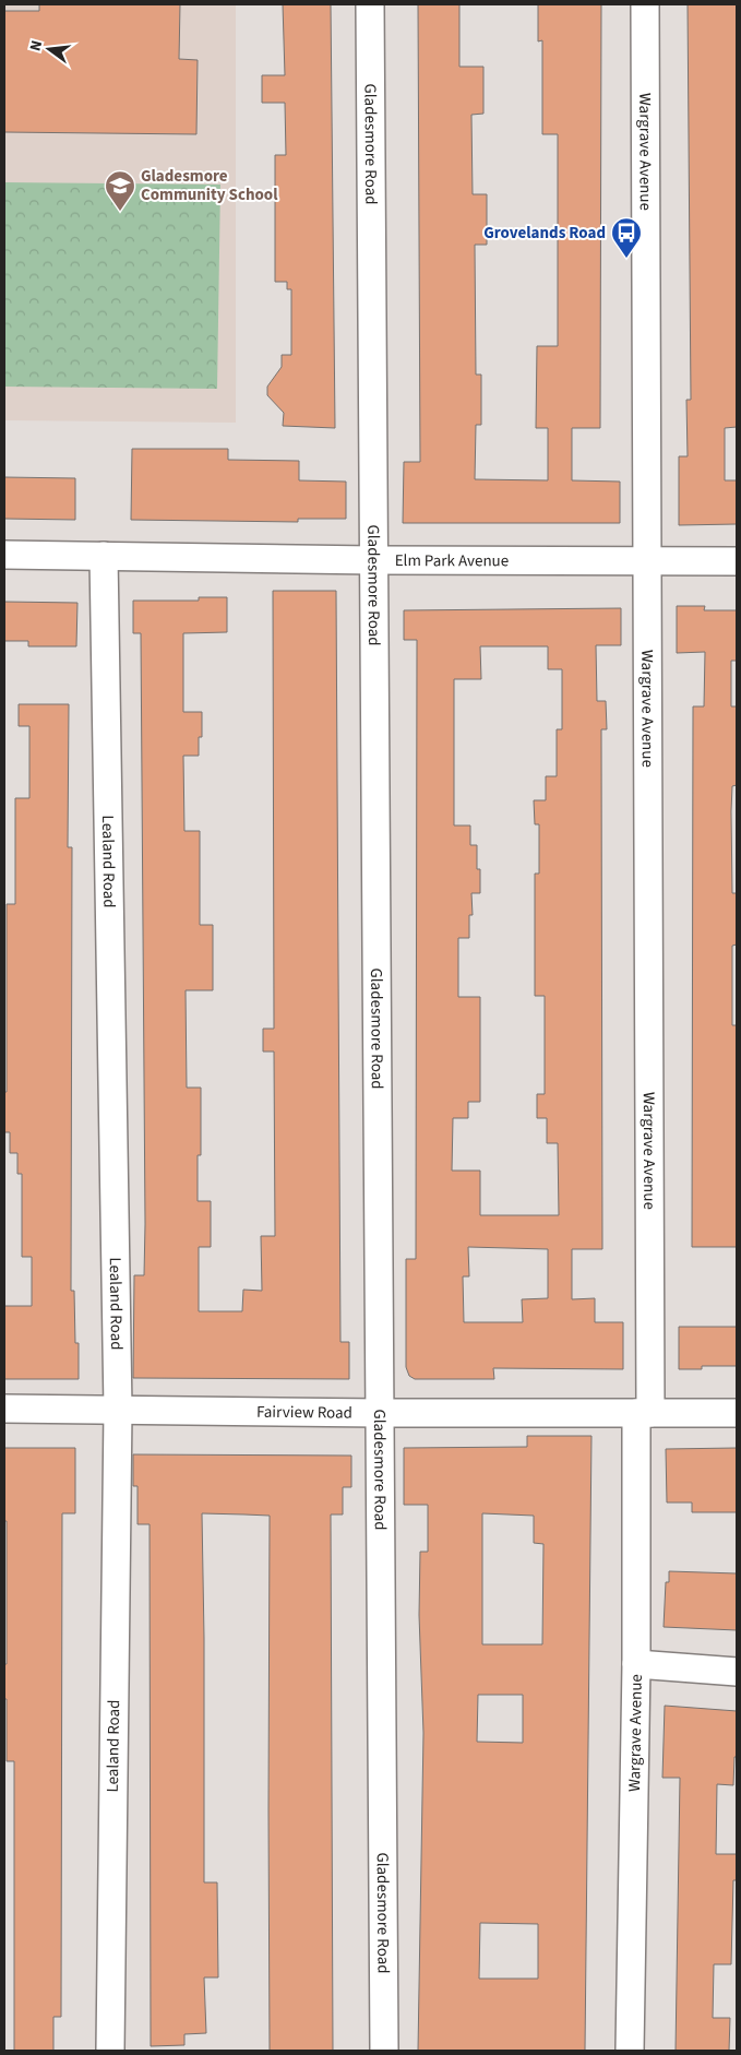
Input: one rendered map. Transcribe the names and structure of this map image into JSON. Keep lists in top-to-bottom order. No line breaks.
{"streets":{"street":["Gladesmore Road","Wargrave Avenue","Elm Park Avenue","Lealand Road","Fairview Road"]},"crossings":[["Gladesmore Road","Elm Park Avenue"],["Gladesmore Road","Fairview Road"],["Wargrave Avenue","Elm Park Avenue"],["Wargrave Avenue","Fairview Road"],["Elm Park Avenue","Lealand Road"],["Lealand Road","Fairview Road"]],"places":{"school or university":["Gladesmore Community School"],"bus stop":["Grovelands Road"]},"north":"left"}
